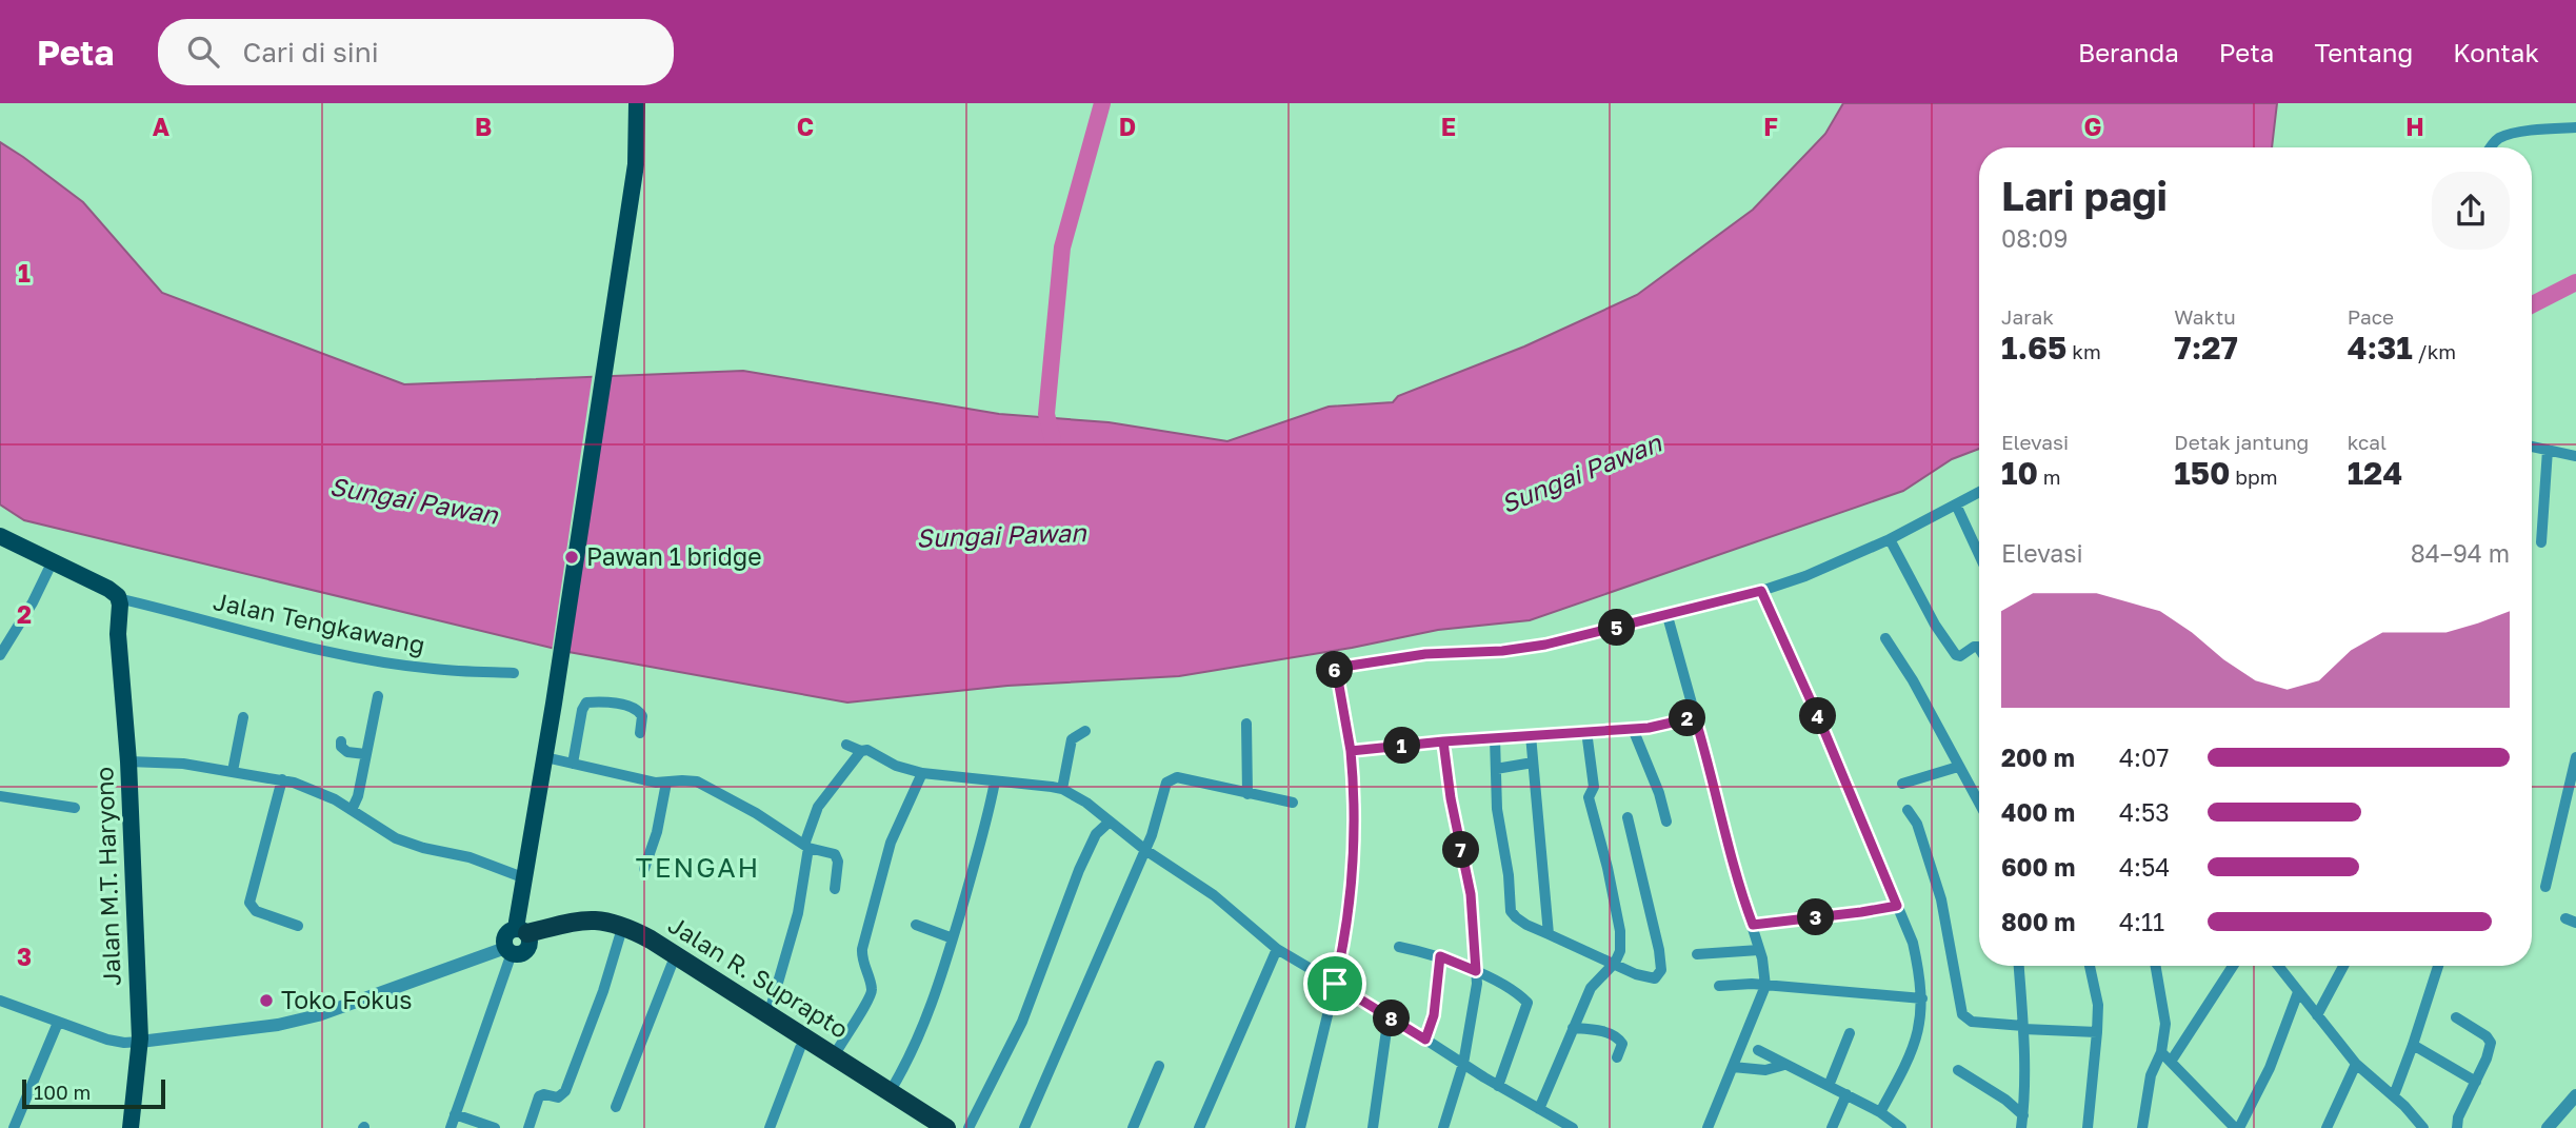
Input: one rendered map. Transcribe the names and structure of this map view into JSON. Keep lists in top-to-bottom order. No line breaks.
{"streets":{"highway":["Jalan R. Suprapto"],"main road":["Jalan M.T. Haryono"],"street":["Jalan Tengkawang"]},"crossings":[["Jalan Tengkawang","Jalan M.T. Haryono"]],"districts":["TENGAH"],"water":["Sungai Pawan"],"places":["Pawan 1 bridge","Toko Fokus"],"scale_bar":"100 m","page":{"header":"Peta","search":"Cari di sini","nav":["Beranda","Peta","Tentang","Kontak"],"heading":["Lari pagi","08:09"],"stats":[["Jarak","1.65 km"],["Waktu","7:27"],["Pace","4:31 /km"],["Elevasi","10 m"],["Detak jantung","150 bpm"],["kcal","124"]],"chart":["Elevasi","84–94 m"],"pins":["5","6","4","2","1","7","3","8"],"list":[{"name":"200 m","note":"4:07"},{"name":"400 m","note":"4:53"},{"name":"600 m","note":"4:54"},{"name":"800 m","note":"4:11"}],"scale":"100 m"},"grid":{"columns":["A","B","C","D","E","F","G","H"],"rows":["1","2","3"]}}
